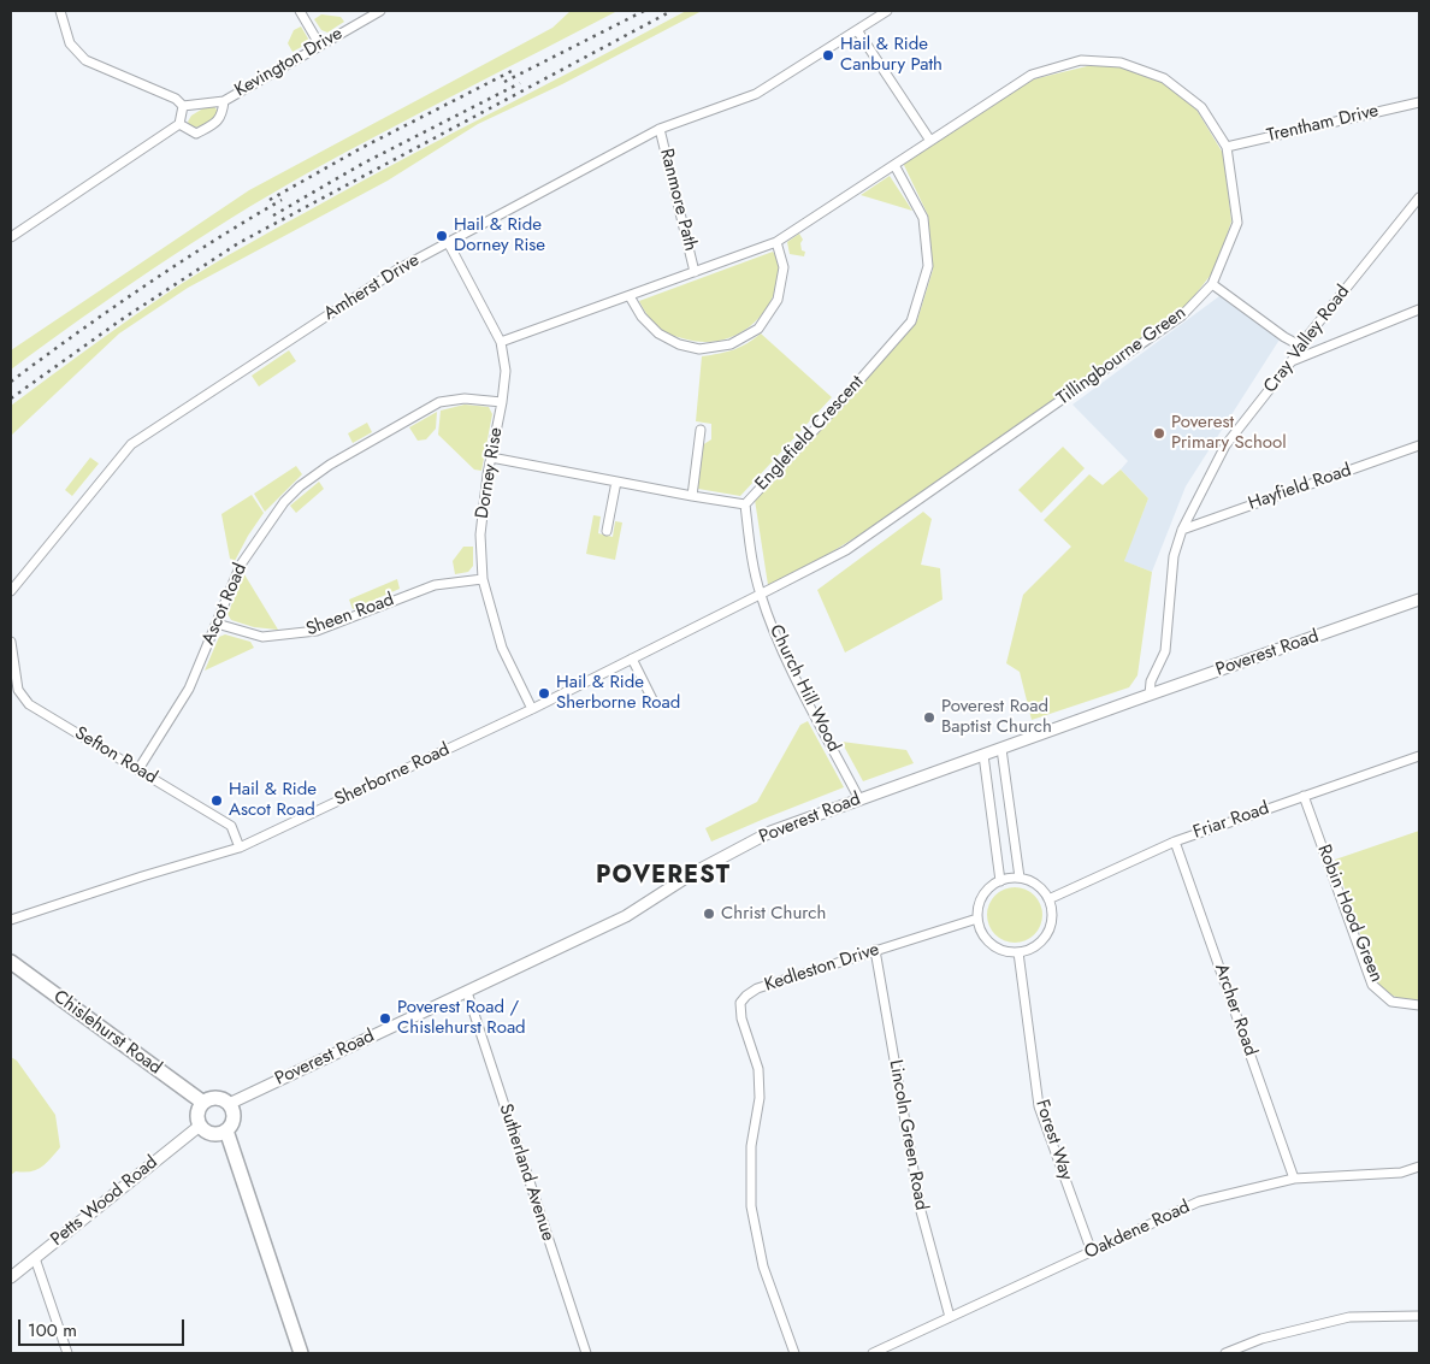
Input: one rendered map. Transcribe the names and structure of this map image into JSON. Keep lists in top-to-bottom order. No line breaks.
{"streets":{"main road":["Chislehurst Road"],"street":["Kevington Drive","Trentham Drive","Ranmore Path","Amherst Drive","Cray Valley Road","Tillingbourne Green","Englefield Crescent","Dorney Rise","Hayfield Road","Ascot Road","Sheen Road","Poverest Road","Church Hill Wood","Sefton Road","Sherborne Road","Friar Road","Robin Hood Green","Kedleston Drive","Archer Road","Lincoln Green Road","Forest Way","Sutherland Avenue","Petts Wood Road","Oakdene Road"]},"crossings":[["Trentham Drive","Tillingbourne Green"],["Ranmore Path","Amherst Drive"],["Ranmore Path","Tillingbourne Green"],["Amherst Drive","Dorney Rise"],["Cray Valley Road","Hayfield Road"],["Cray Valley Road","Poverest Road"],["Tillingbourne Green","Englefield Crescent"],["Tillingbourne Green","Dorney Rise"],["Tillingbourne Green","Church Hill Wood"],["Tillingbourne Green","Sherborne Road"],["Englefield Crescent","Dorney Rise"],["Englefield Crescent","Church Hill Wood"],["Dorney Rise","Ascot Road"],["Dorney Rise","Sheen Road"],["Dorney Rise","Sherborne Road"],["Ascot Road","Sheen Road"],["Ascot Road","Sefton Road"],["Poverest Road","Church Hill Wood"],["Poverest Road","Chislehurst Road"],["Poverest Road","Sutherland Avenue"],["Poverest Road","Petts Wood Road"],["Church Hill Wood","Sherborne Road"],["Sefton Road","Sherborne Road"],["Friar Road","Robin Hood Green"],["Friar Road","Kedleston Drive"],["Friar Road","Archer Road"],["Friar Road","Forest Way"],["Kedleston Drive","Lincoln Green Road"],["Kedleston Drive","Forest Way"],["Archer Road","Oakdene Road"],["Chislehurst Road","Petts Wood Road"],["Lincoln Green Road","Oakdene Road"],["Forest Way","Oakdene Road"]],"districts":["POVEREST"],"places":["Hail & Ride Canbury Path","Hail & Ride Dorney Rise","Poverest Primary School","Hail & Ride Sherborne Road","Poverest Road Baptist Church","Hail & Ride Ascot Road","Christ Church","Poverest Road / Chislehurst Road"],"scale_bar":"100 m"}
